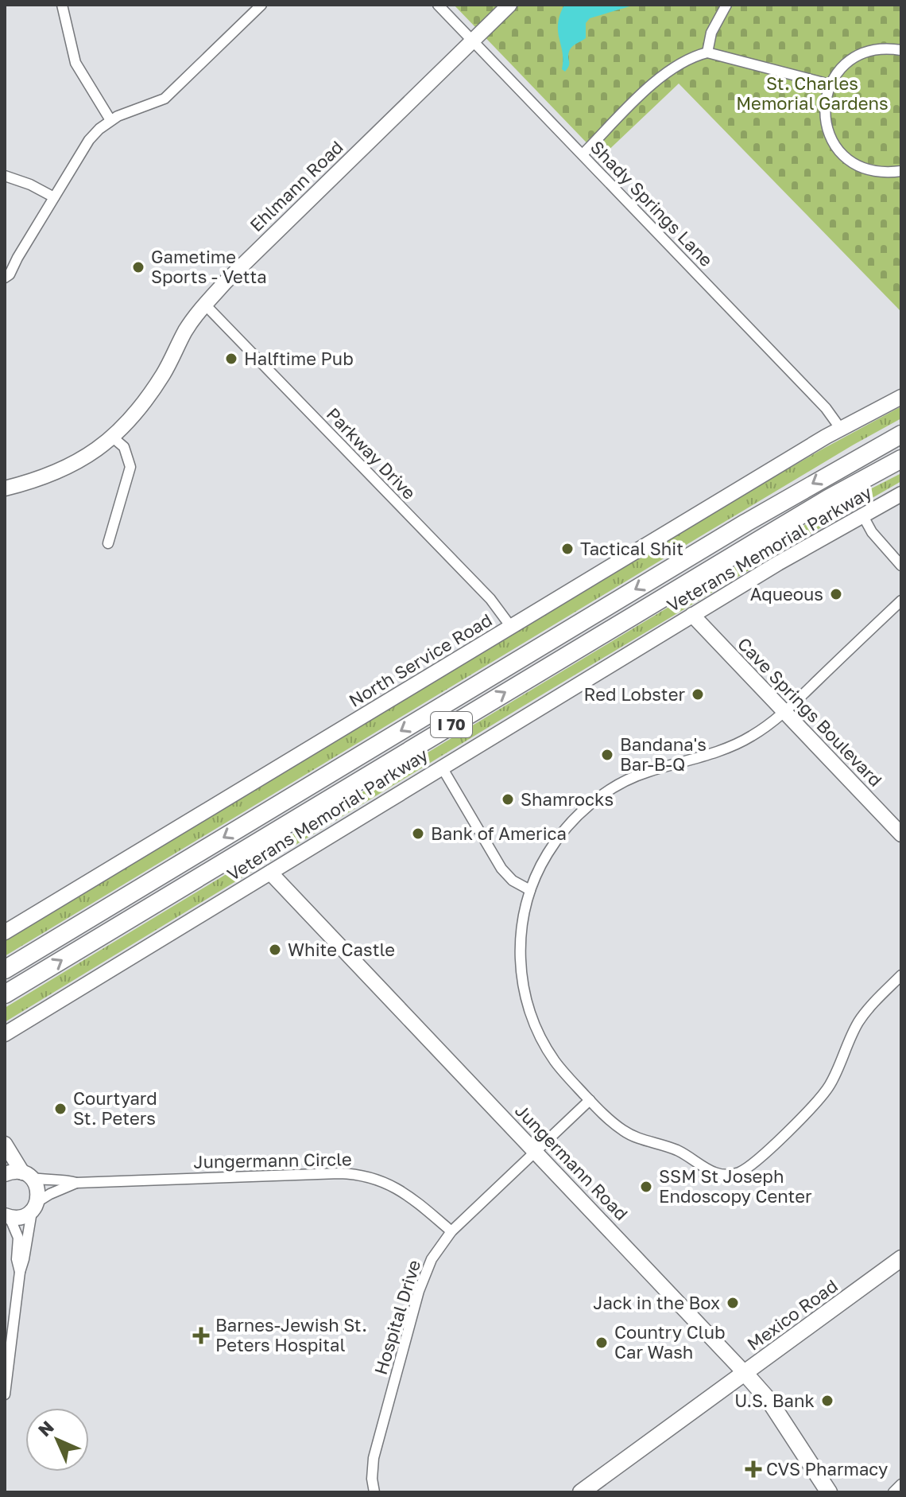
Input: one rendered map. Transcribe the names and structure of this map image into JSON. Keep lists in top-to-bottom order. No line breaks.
{"streets":{"highway":["I 70"],"main road":["Jungermann Road","Mexico Road"],"street":["Ehlmann Road","Shady Springs Lane","Parkway Drive","Veterans Memorial Parkway","North Service Road","Cave Springs Boulevard","Jungermann Circle","Hospital Drive"]},"crossings":[["Ehlmann Road","Shady Springs Lane"],["Ehlmann Road","Parkway Drive"],["Shady Springs Lane","North Service Road"],["Parkway Drive","North Service Road"],["Veterans Memorial Parkway","Cave Springs Boulevard"],["Veterans Memorial Parkway","Jungermann Road"],["Jungermann Circle","Hospital Drive"],["Jungermann Road","Mexico Road"],["Jungermann Road","Hospital Drive"]],"parks":["St. Charles Memorial Gardens"],"places":{"other":["Gametime Sports - Vetta","Halftime Pub","Tactical Shit","Aqueous","Red Lobster","Bandana's Bar-B-Q","Shamrocks","Bank of America","White Castle","Courtyard St. Peters","SSM St Joseph Endoscopy Center","Jack in the Box","Country Club Car Wash","U.S. Bank"],"health":["Barnes-Jewish St. Peters Hospital","CVS Pharmacy"]},"north":"top left"}
